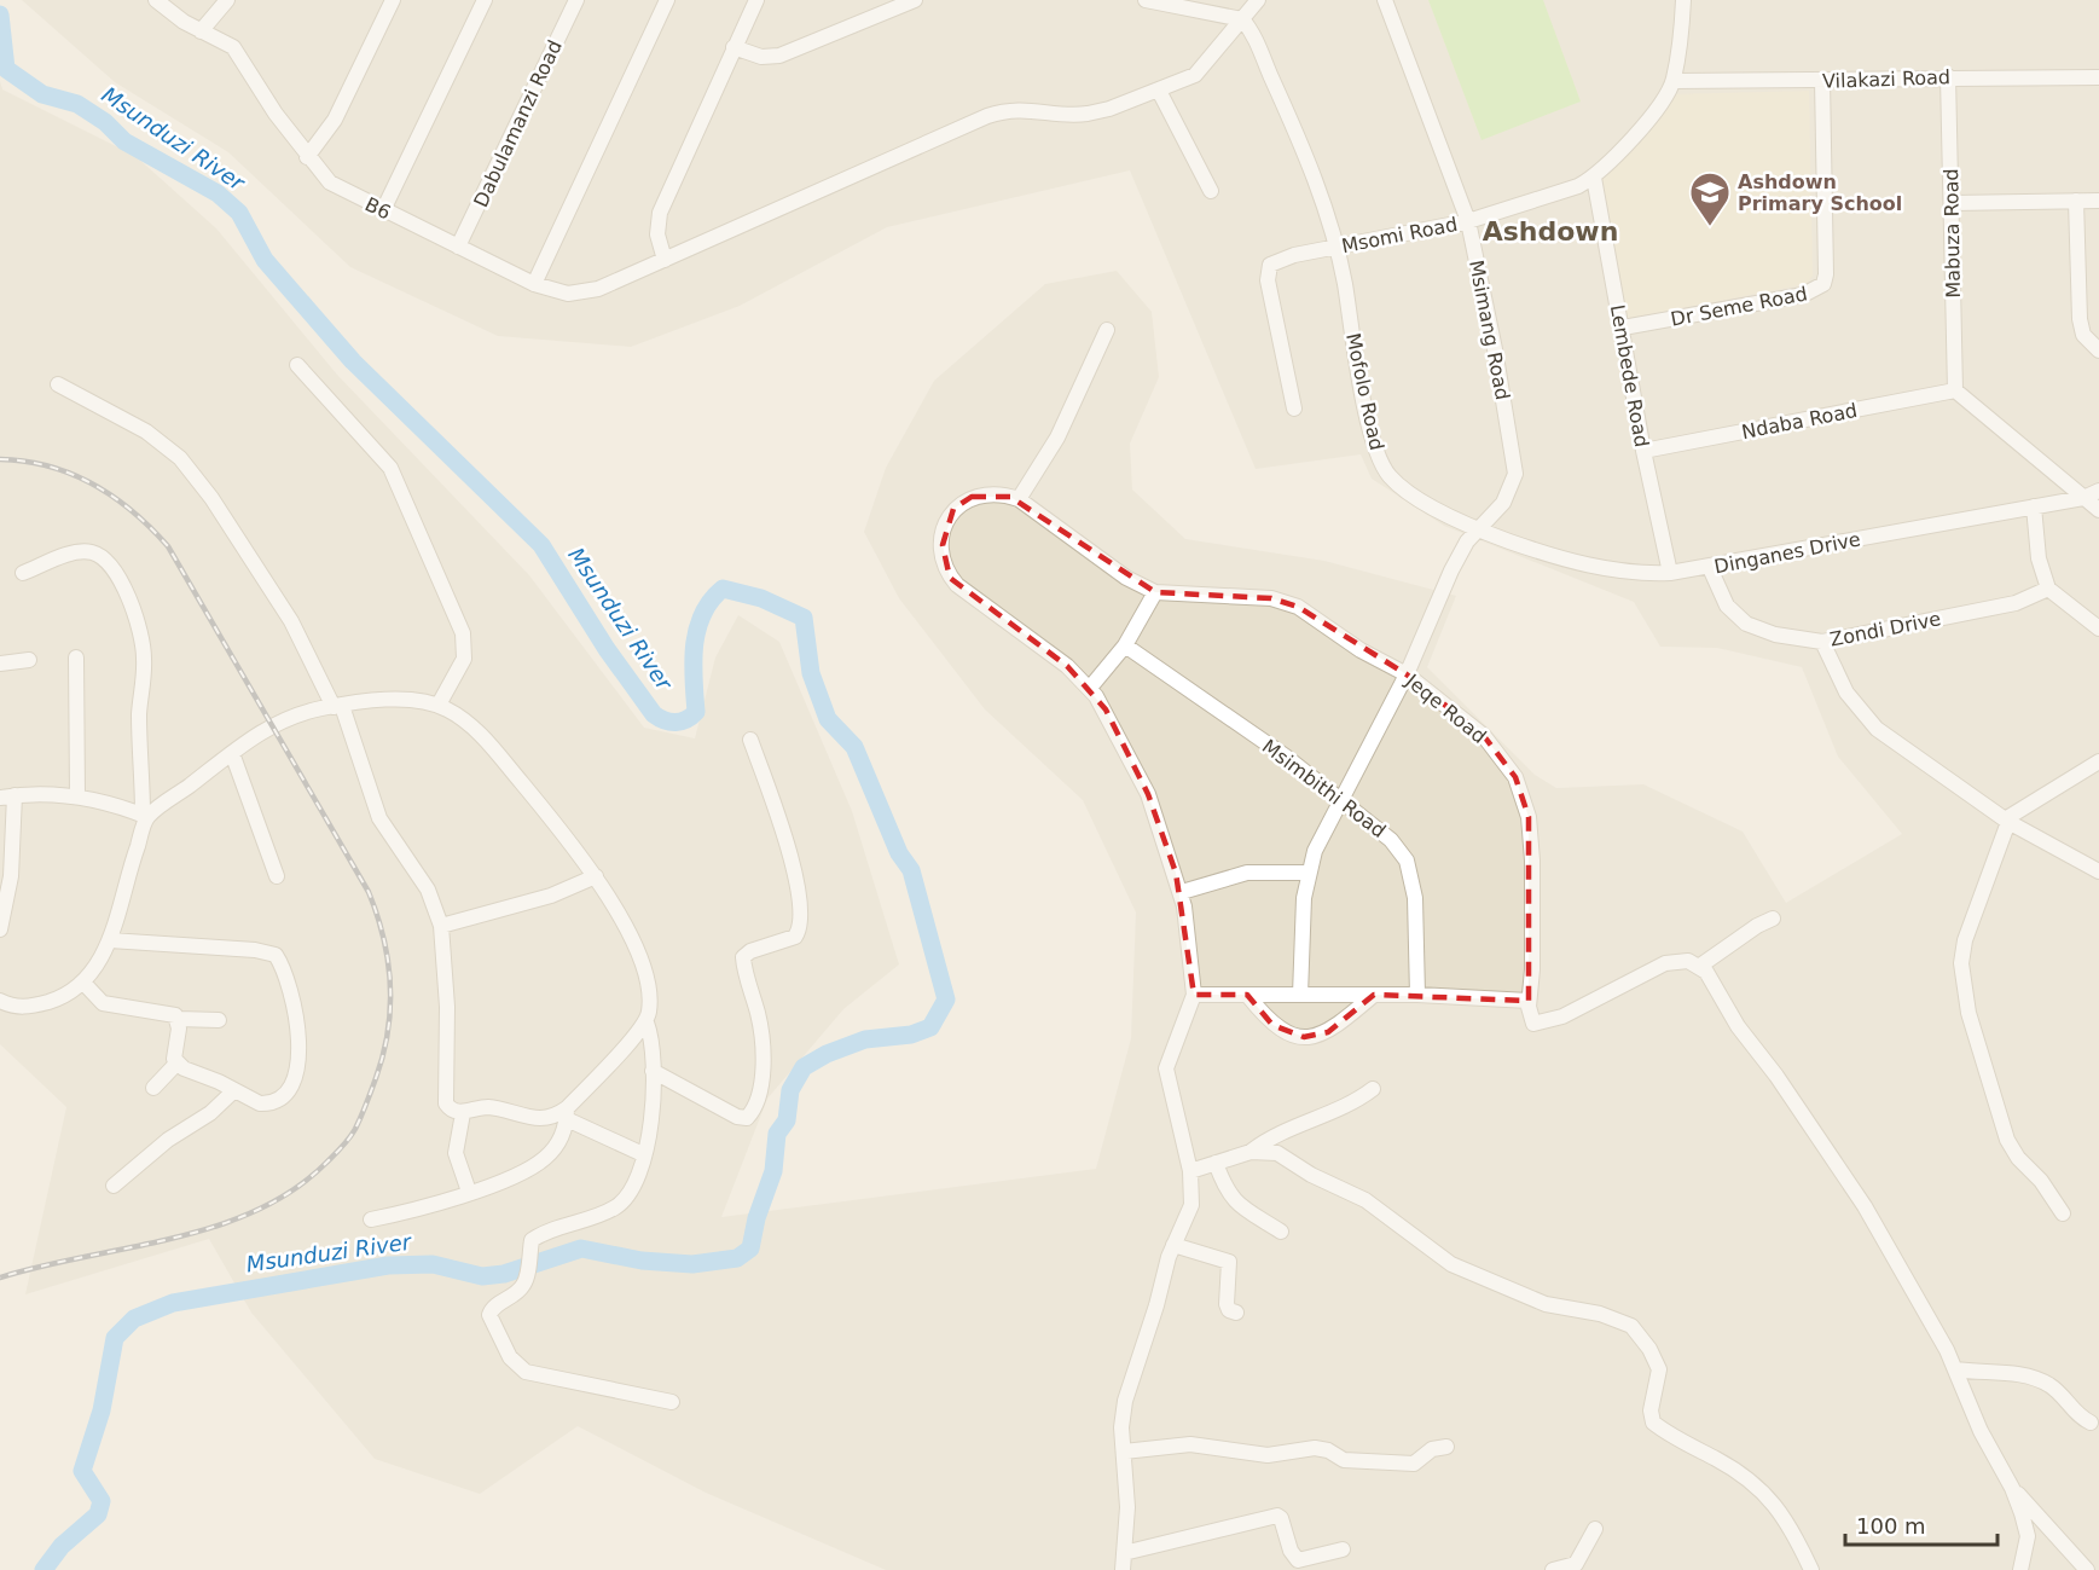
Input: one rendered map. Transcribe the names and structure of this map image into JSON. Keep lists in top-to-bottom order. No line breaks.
{"streets":{"street":["Vilakazi Road","Dabulamanzi Road","B6","Mabuza Road","Msomi Road","Dr Seme Road","Msimang Road","Lembede Road","Mofolo Road","Ndaba Road","Dinganes Drive","Zondi Drive","Jeqe Road","Msimbithi Road"]},"crossings":[["Vilakazi Road","Mabuza Road"],["Vilakazi Road","Msomi Road"],["Vilakazi Road","Dr Seme Road"],["Dabulamanzi Road","B6"],["B6","Mofolo Road"],["Mabuza Road","Ndaba Road"],["Msomi Road","Msimang Road"],["Msomi Road","Lembede Road"],["Msomi Road","Mofolo Road"],["Dr Seme Road","Lembede Road"],["Msimang Road","Mofolo Road"],["Msimang Road","Dinganes Drive"],["Msimang Road","Jeqe Road"],["Msimang Road","Msimbithi Road"],["Lembede Road","Ndaba Road"],["Lembede Road","Dinganes Drive"],["Mofolo Road","Dinganes Drive"],["Dinganes Drive","Zondi Drive"]],"districts":["Ashdown"],"water":["Msunduzi River"],"places":{"school or university":["Ashdown Primary School"]},"scale_bar":"100 m"}
